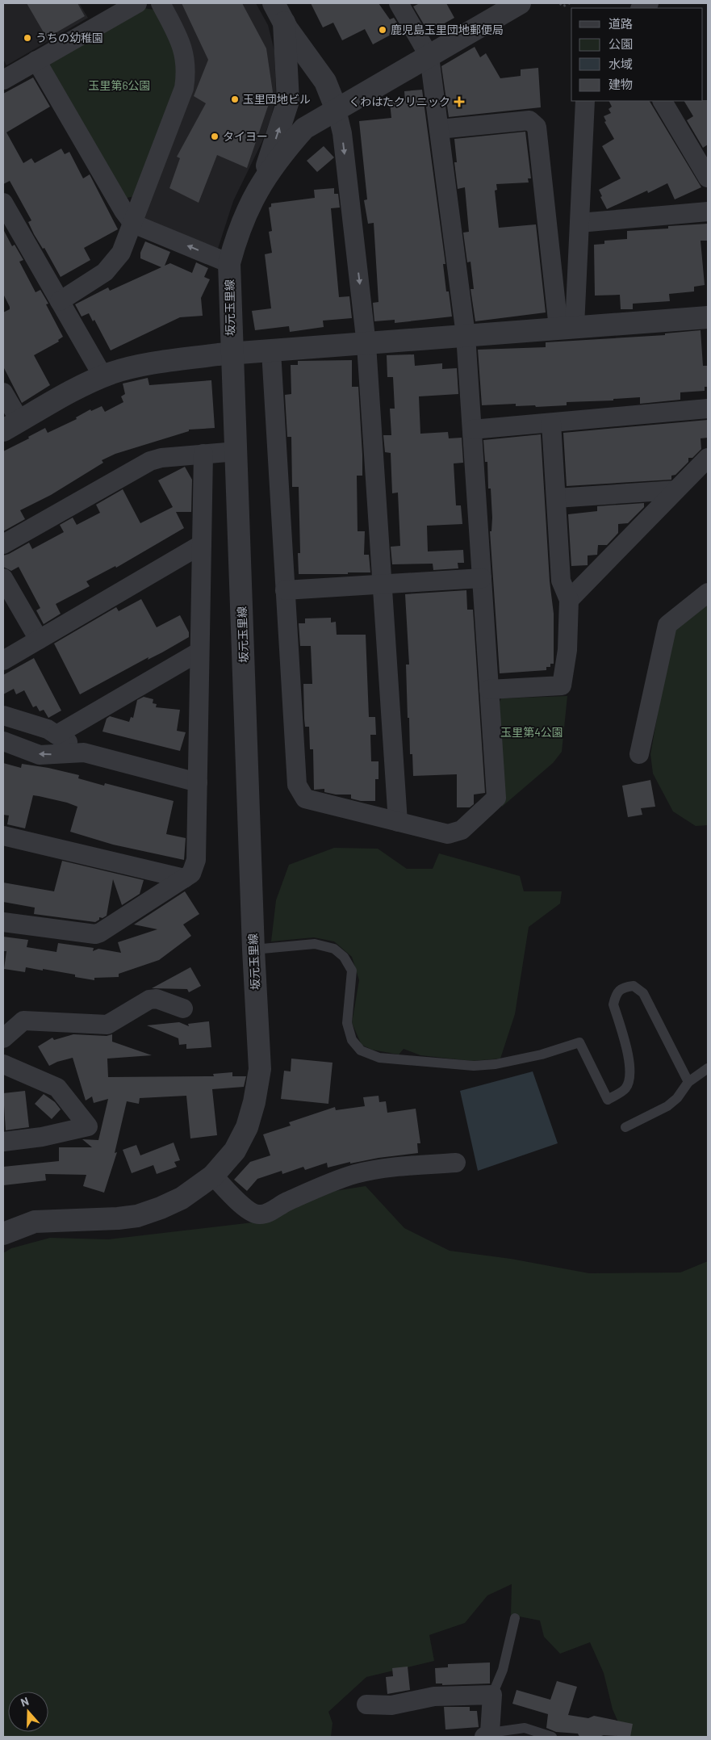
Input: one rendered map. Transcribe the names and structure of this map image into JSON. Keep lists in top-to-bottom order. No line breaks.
{"streets":{"street":["坂元玉里線"]},"parks":["玉里第6公園","玉里第4公園"],"places":{"other":["鹿児島玉里団地郵便局","うちの幼稚園","玉里団地ビル","タイヨー"],"health":["くわはたクリニック"]},"legend":["道路","公園","水域","建物"],"north":"top"}
